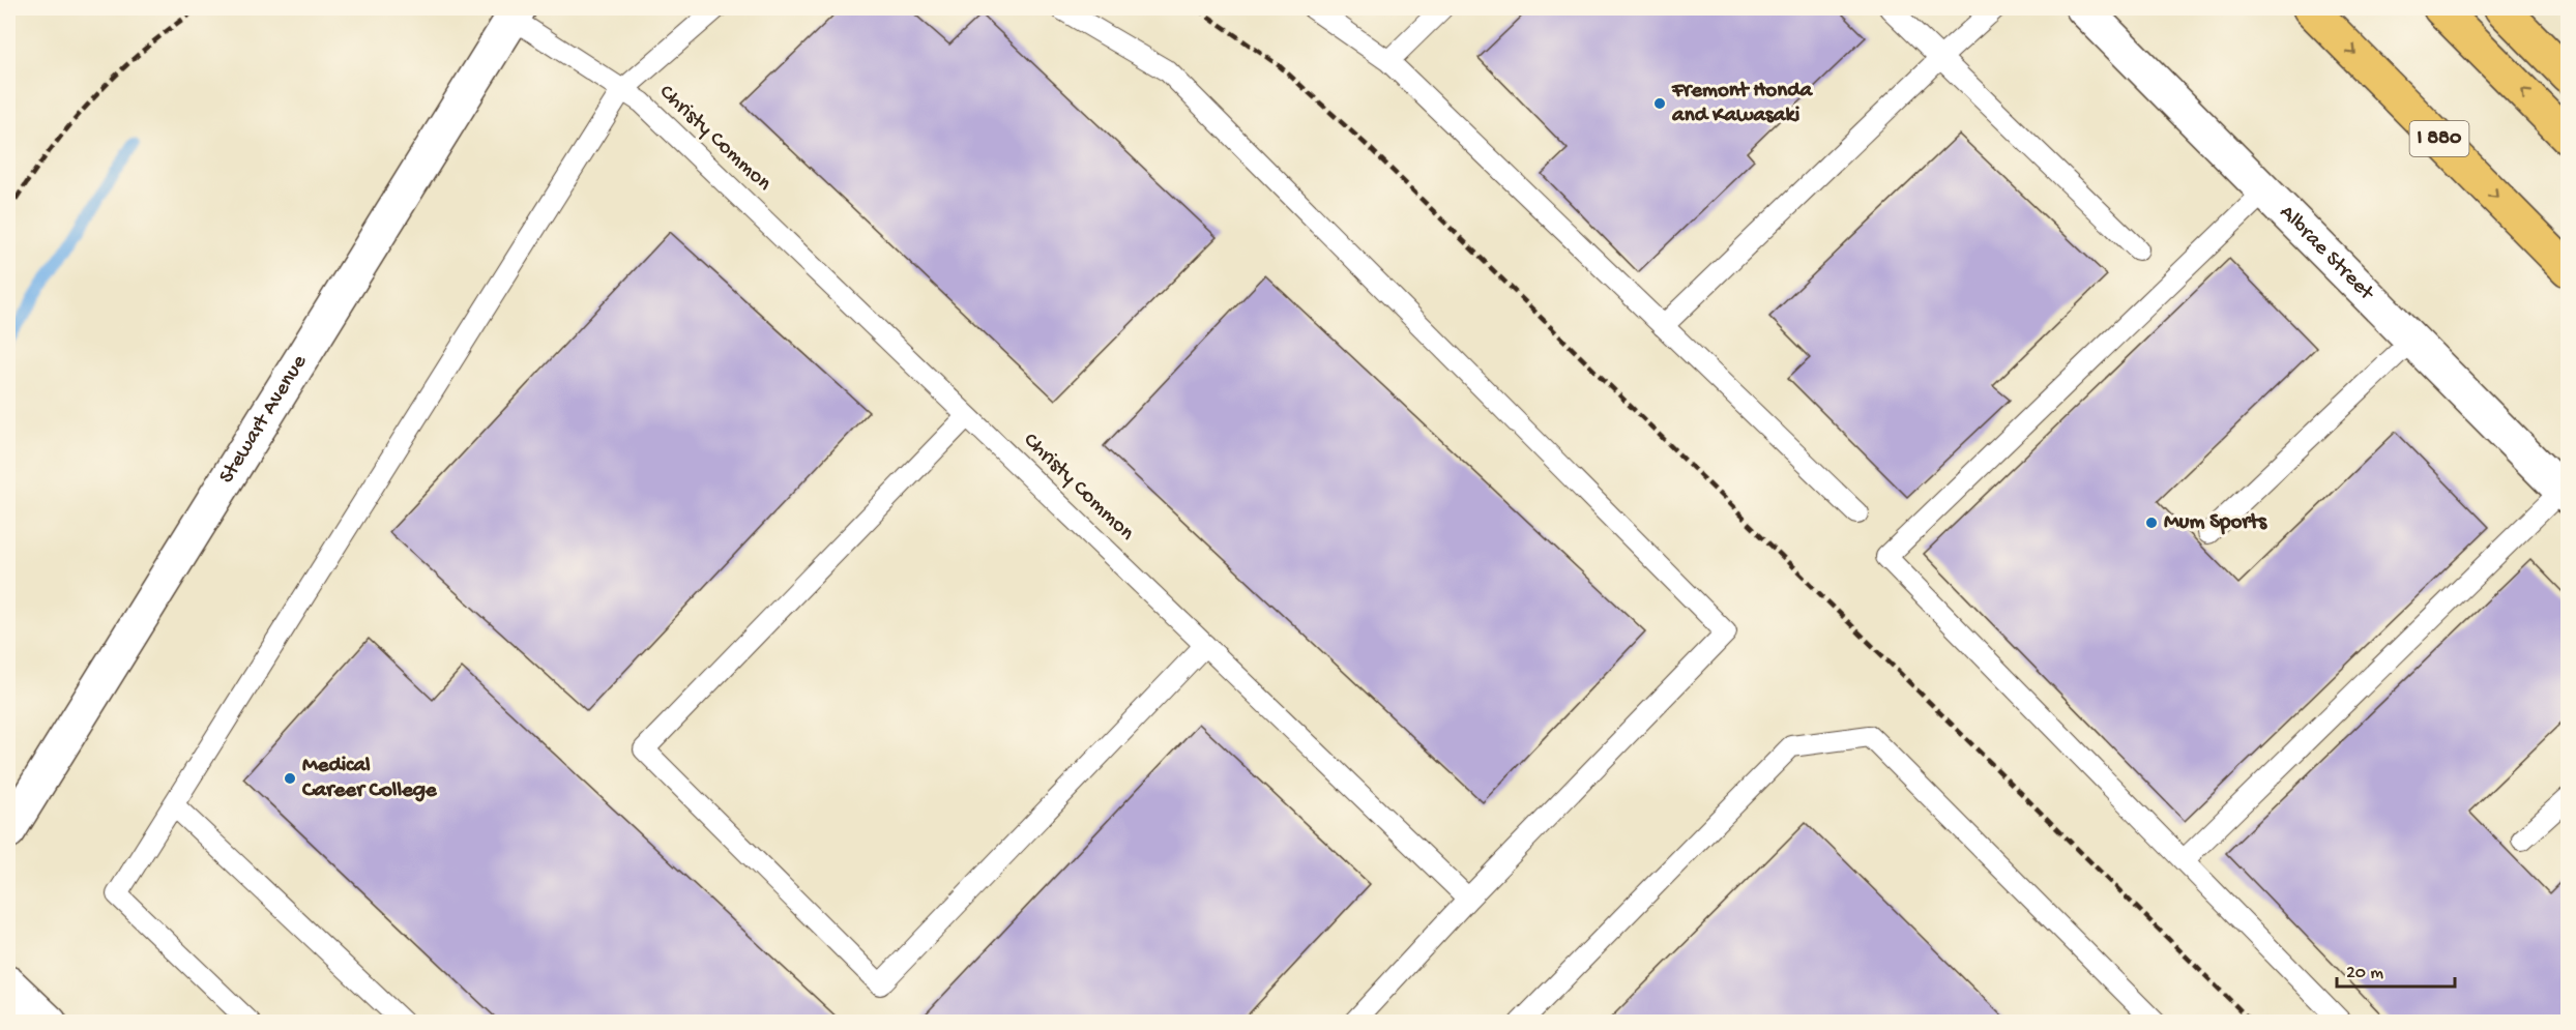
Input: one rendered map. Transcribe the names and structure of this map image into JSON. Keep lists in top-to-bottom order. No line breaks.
{"streets":{"highway":["I 880"],"street":["Albrae Street","Stewart Avenue"],"lane":["Christy Common"]},"crossings":[["Christy Common","Stewart Avenue"]],"places":["Fremont Honda and Kawasaki","Mum Sports","Medical Career College"],"scale_bar":"20 m"}
